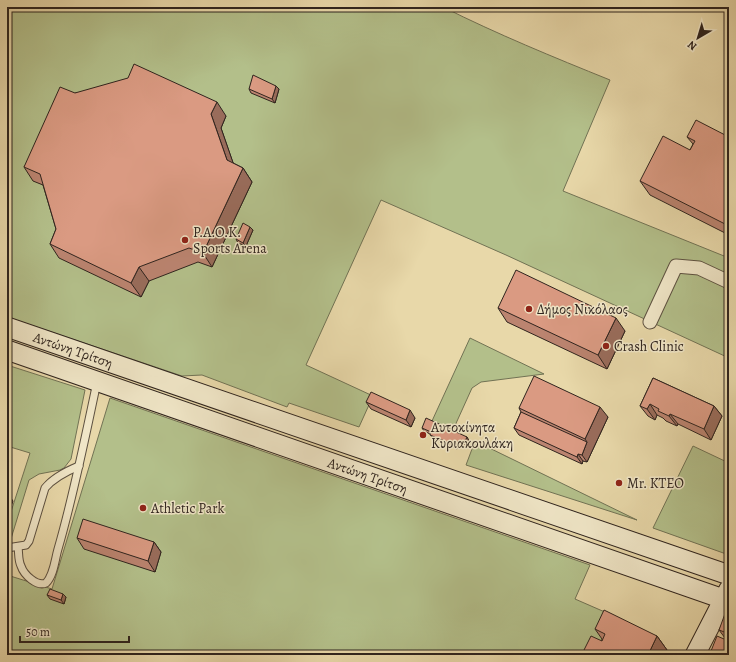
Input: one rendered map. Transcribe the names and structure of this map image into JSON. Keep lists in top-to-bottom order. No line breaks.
{"streets":{"street":["Αντώνη Τρίτση"]},"places":["P.A.O.K. Sports Arena","Δήμος Νικόλαος","Crash Clinic","Αυτοκίνητα Κυριακουλάκη","Mr. KTEO","Athletic Park"],"scale_bar":"50 m","north":"bottom left"}
